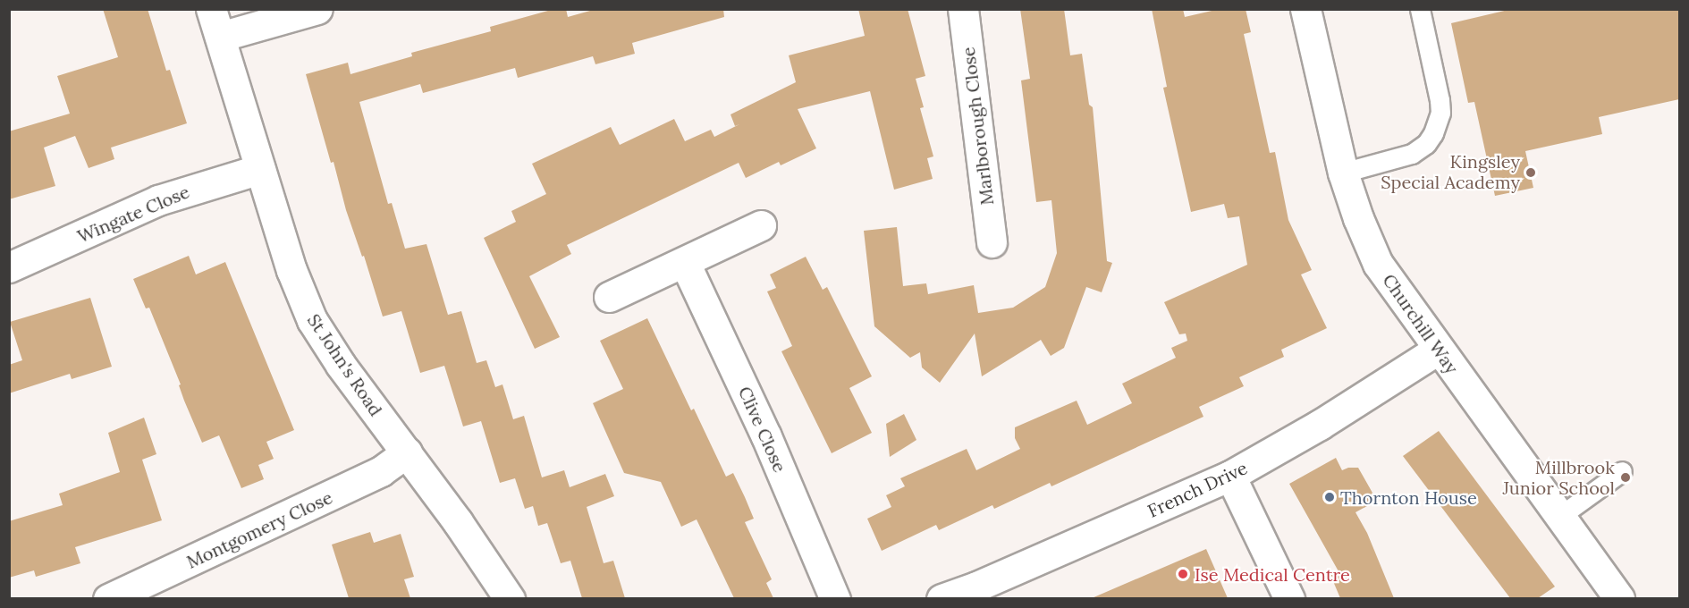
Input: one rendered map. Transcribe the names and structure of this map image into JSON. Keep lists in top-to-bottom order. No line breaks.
{"streets":{"street":["Marlborough Close","Wingate Close","Churchill Way","St John's Road","Clive Close","French Drive","Montgomery Close"]},"crossings":[["Wingate Close","St John's Road"],["Churchill Way","French Drive"],["St John's Road","Montgomery Close"]],"places":["Kingsley Special Academy","Millbrook Junior School","Thornton House","Ise Medical Centre"]}
